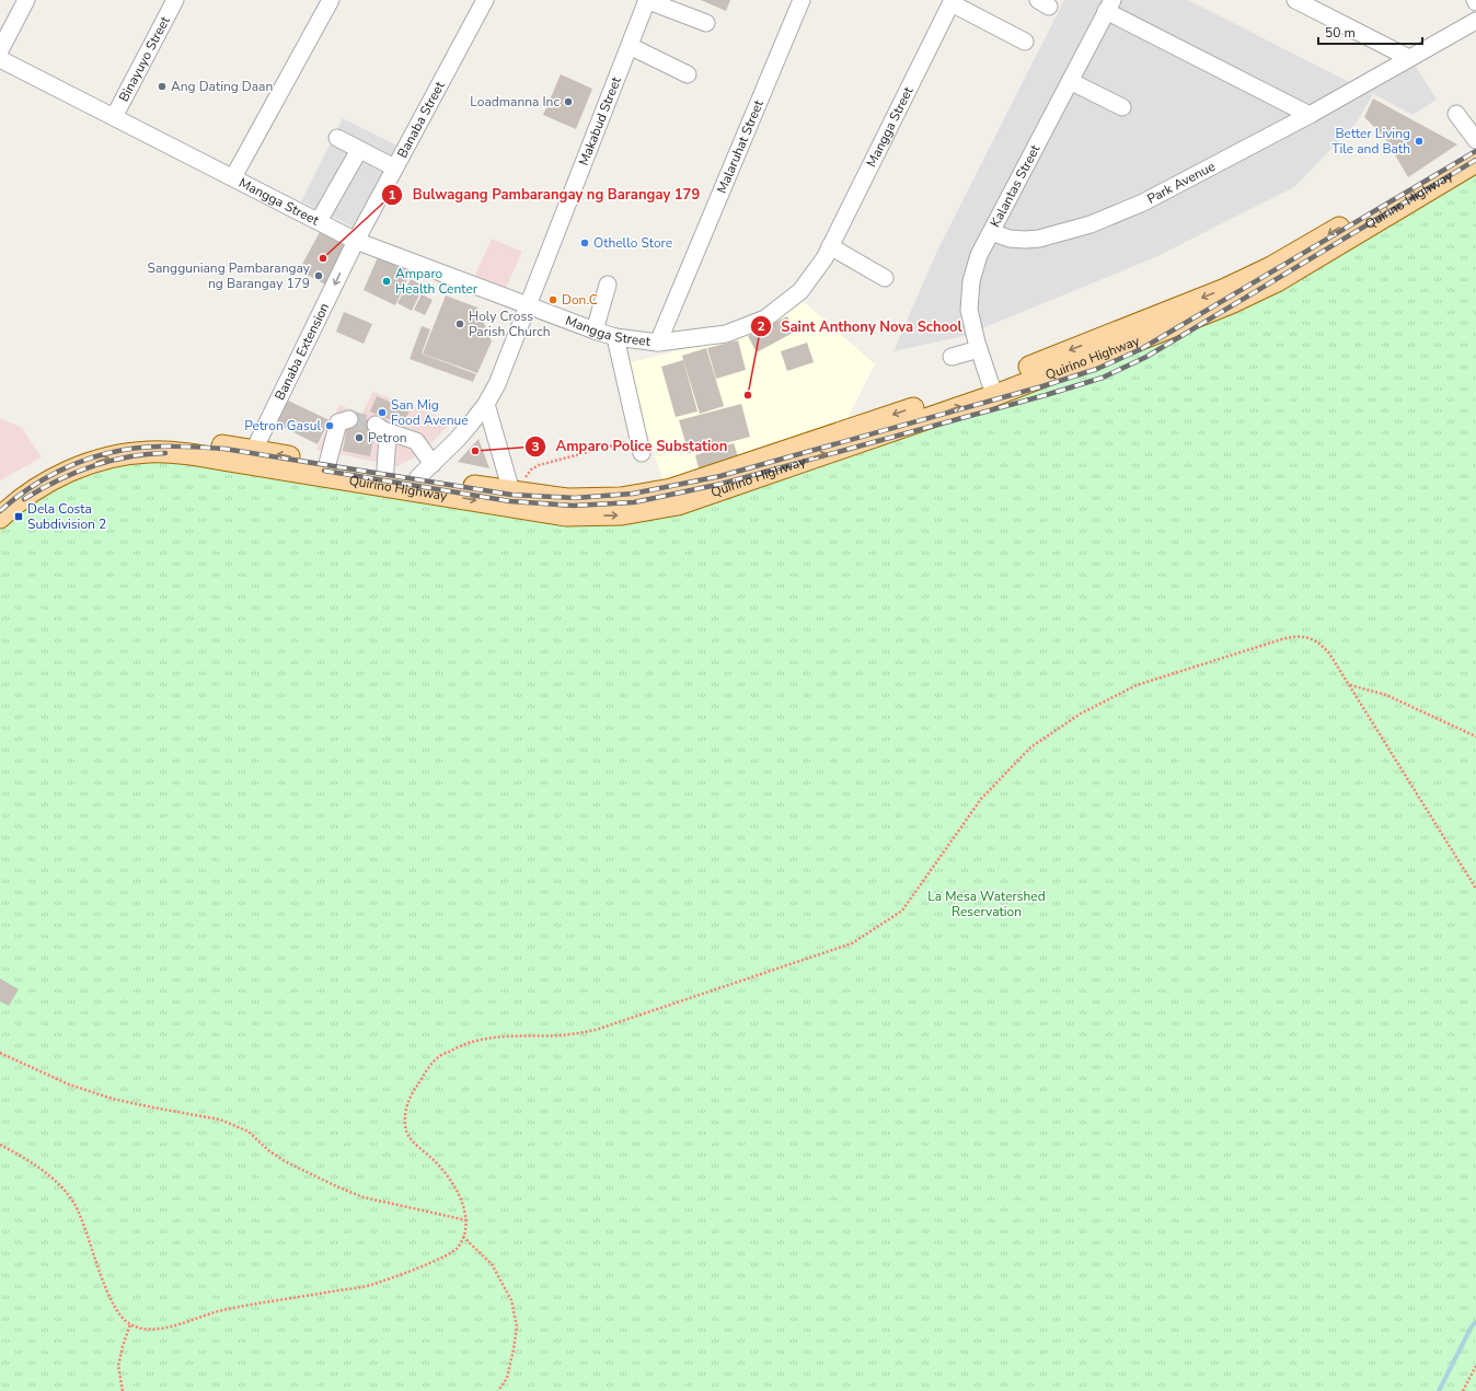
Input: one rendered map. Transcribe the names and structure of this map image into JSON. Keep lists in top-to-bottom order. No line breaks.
{"streets":{"main road":["Quirino Highway"],"street":["Binayuyo Street","Banaba Street","Makabud Street","Mangga Street","Malaruhat Street","Park Avenue","Kalantas Street","Banaba Extension"]},"crossings":[["Binayuyo Street","Mangga Street"],["Banaba Street","Mangga Street"],["Banaba Street","Banaba Extension"],["Makabud Street","Mangga Street"],["Makabud Street","Quirino Highway"],["Mangga Street","Malaruhat Street"],["Mangga Street","Banaba Extension"],["Park Avenue","Kalantas Street"],["Kalantas Street","Quirino Highway"],["Quirino Highway","Banaba Extension"]],"one_way":["Banaba Extension"],"parks":["La Mesa Watershed Reservation"],"places":{"other":["Ang Dating Daan","Loadmanna Inc","Better Living Tile and Bath","Othello Store","Bulwagang Pambarangay ng Barangay 179","Sangguniang Pambarangay ng Barangay 179","Amparo Health Center","Don.C","Holy Cross Parish Church","Saint Anthony Nova School","San Mig Food Avenue","Petron Gasul","Petron","Amparo Police Substation"],"transit":["Dela Costa Subdivision 2"]},"scale_bar":"50 m"}
